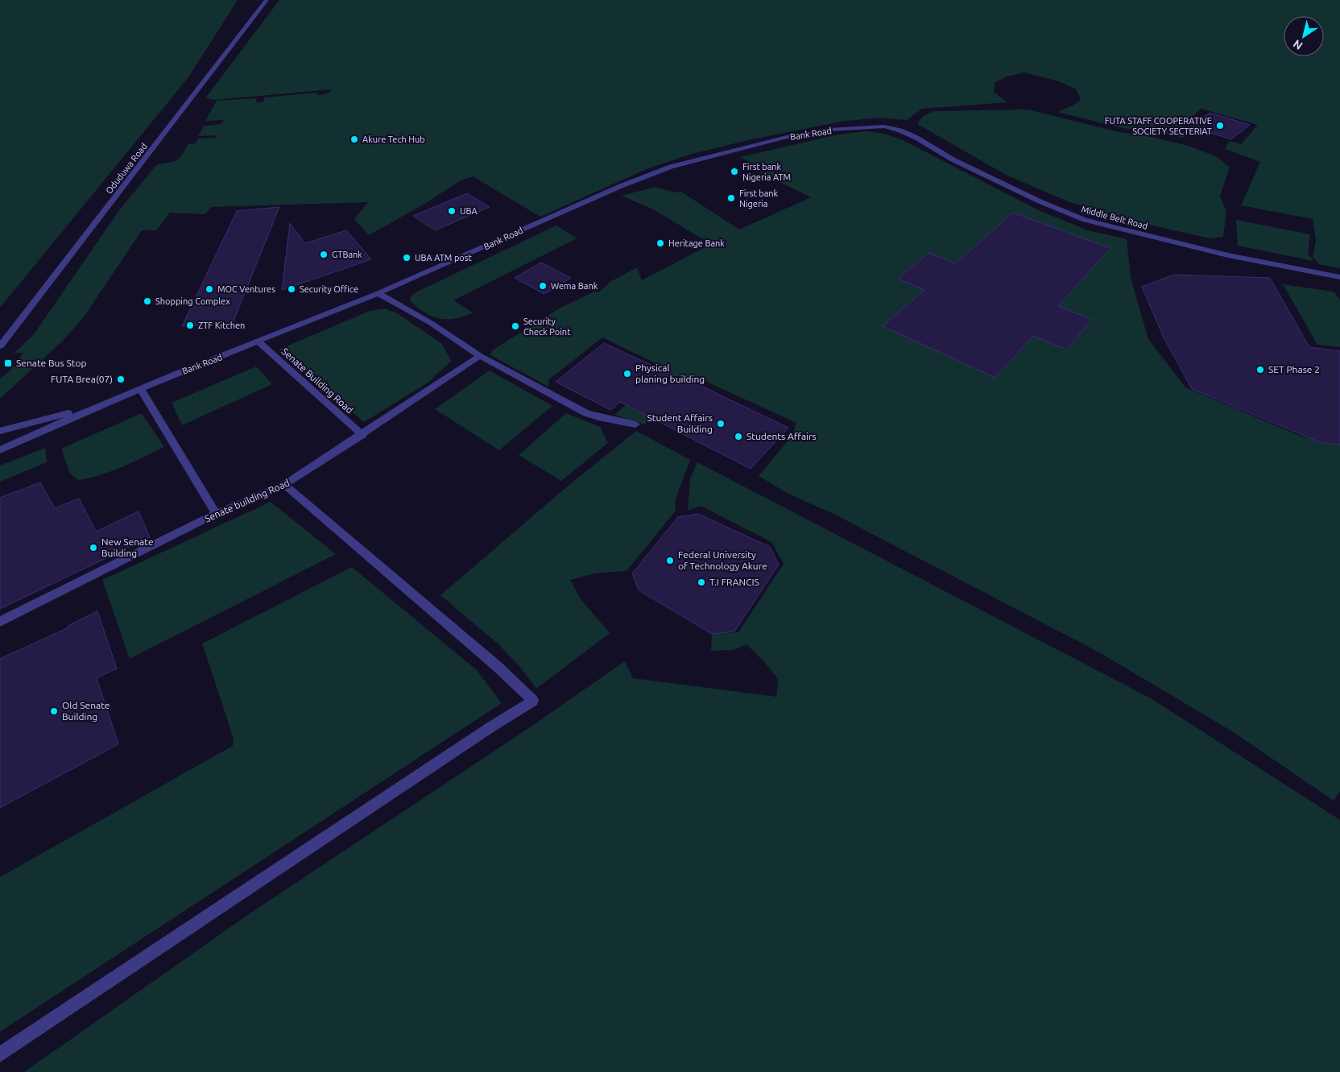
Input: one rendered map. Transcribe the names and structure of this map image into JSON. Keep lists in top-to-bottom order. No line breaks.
{"streets":{"street":["Bank Road","Oduduwa Road","Middle Belt Road","Senate Building Road","Senate building Road"]},"crossings":[["Bank Road","Middle Belt Road"],["Bank Road","Senate Building Road"],["Senate Building Road","Senate building Road"]],"places":{"other":["FUTA STAFF COOPERATIVE SOCIETY SECTERIAT","Akure Tech Hub","First bank Nigeria ATM","First bank Nigeria","UBA","Heritage Bank","GTBank","UBA ATM post","Wema Bank","MOC Ventures","Security Office","Shopping Complex","ZTF Kitchen","Security Check Point","SET Phase 2","Physical planing building","FUTA Brea(07)","Student Affairs Building","Students Affairs","New Senate Building","Federal University of Technology Akure","T.I FRANCIS","Old Senate Building"],"transit":["Senate Bus Stop"]},"north":"bottom left"}
